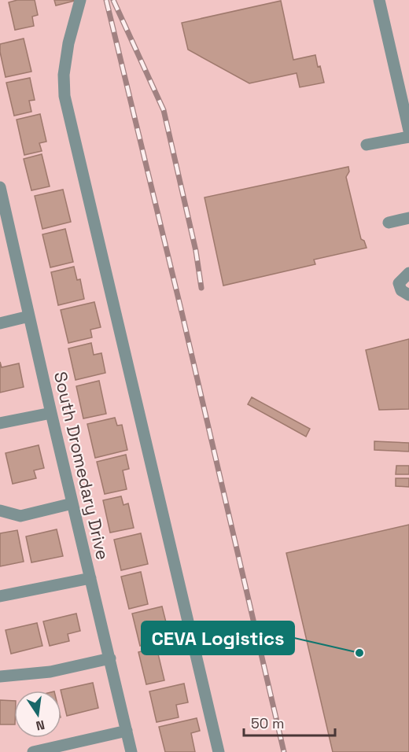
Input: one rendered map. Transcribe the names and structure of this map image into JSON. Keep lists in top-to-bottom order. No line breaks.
{"streets":{"street":["South Dromedary Drive"]},"places":["CEVA Logistics"],"scale_bar":"50 m","north":"bottom"}
